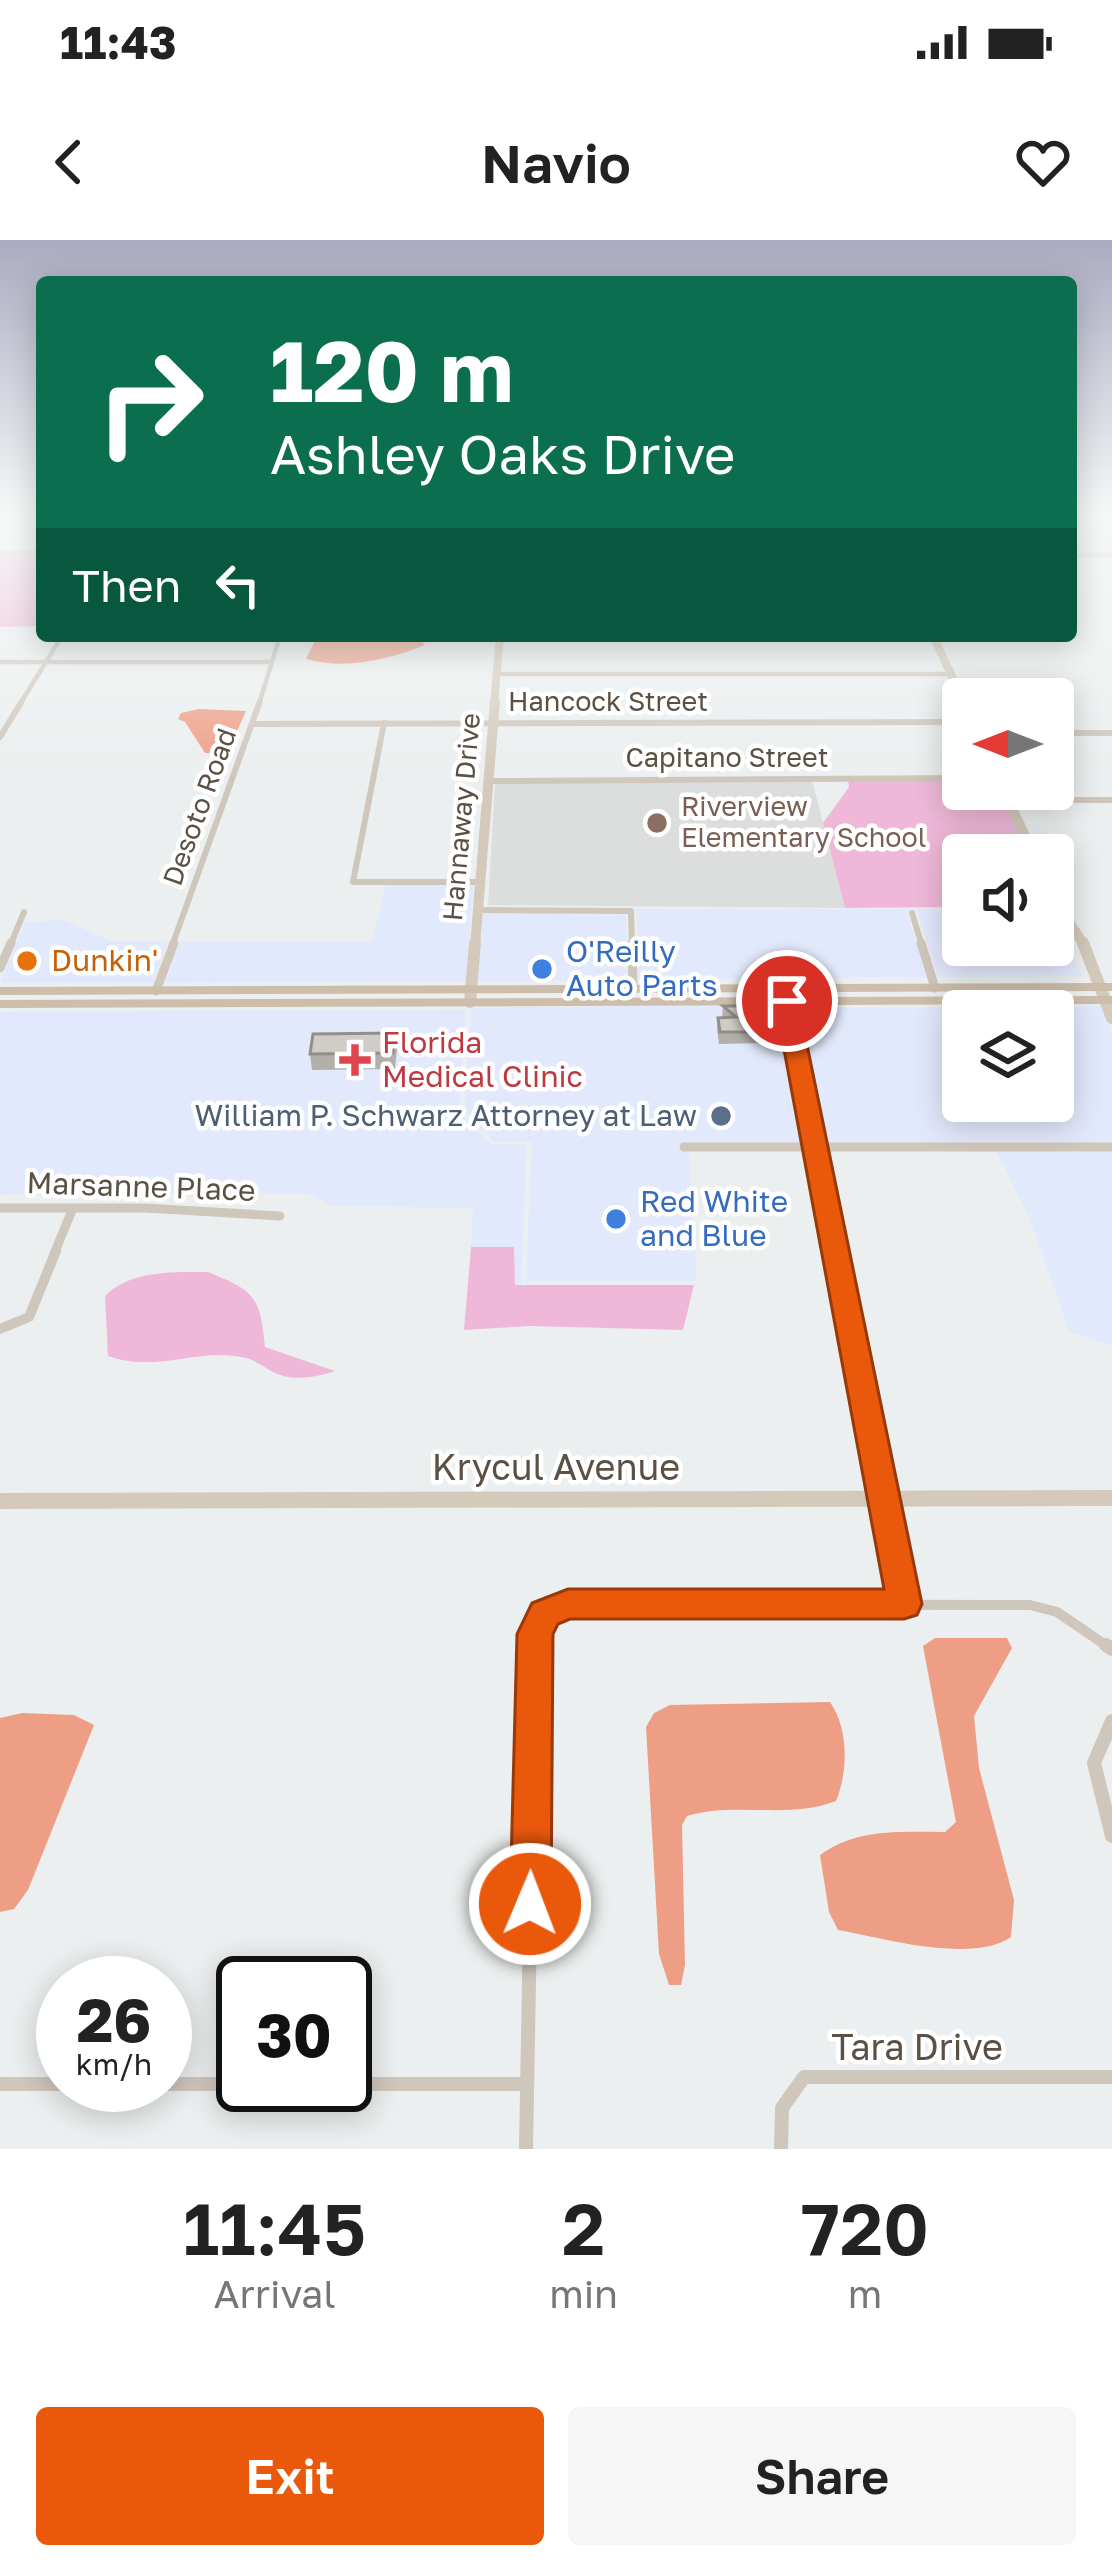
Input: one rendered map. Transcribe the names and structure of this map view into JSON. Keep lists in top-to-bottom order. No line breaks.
{"streets":{"street":["Hancock Street","Capitano Street","Desoto Road","Hannaway Drive","Marsanne Place","Krycul Avenue","Tara Drive"]},"crossings":[["Hancock Street","Desoto Road"],["Hancock Street","Hannaway Drive"],["Capitano Street","Hannaway Drive"]],"places":{"other":["Riverview Elementary School","Dunkin'","O'Reilly Auto Parts","William P. Schwarz Attorney at Law","Red White and Blue"],"health":["Florida Medical Clinic"]},"north":"left","page":{"status":"11:43","header":"Navio","turn":["120 m","Ashley Oaks Drive"],"then":"Then","speed":"26 km/h","limit":"30","eta":["11:45","Arrival","2","min","720","m"],"buttons":["Exit","Share"]}}
